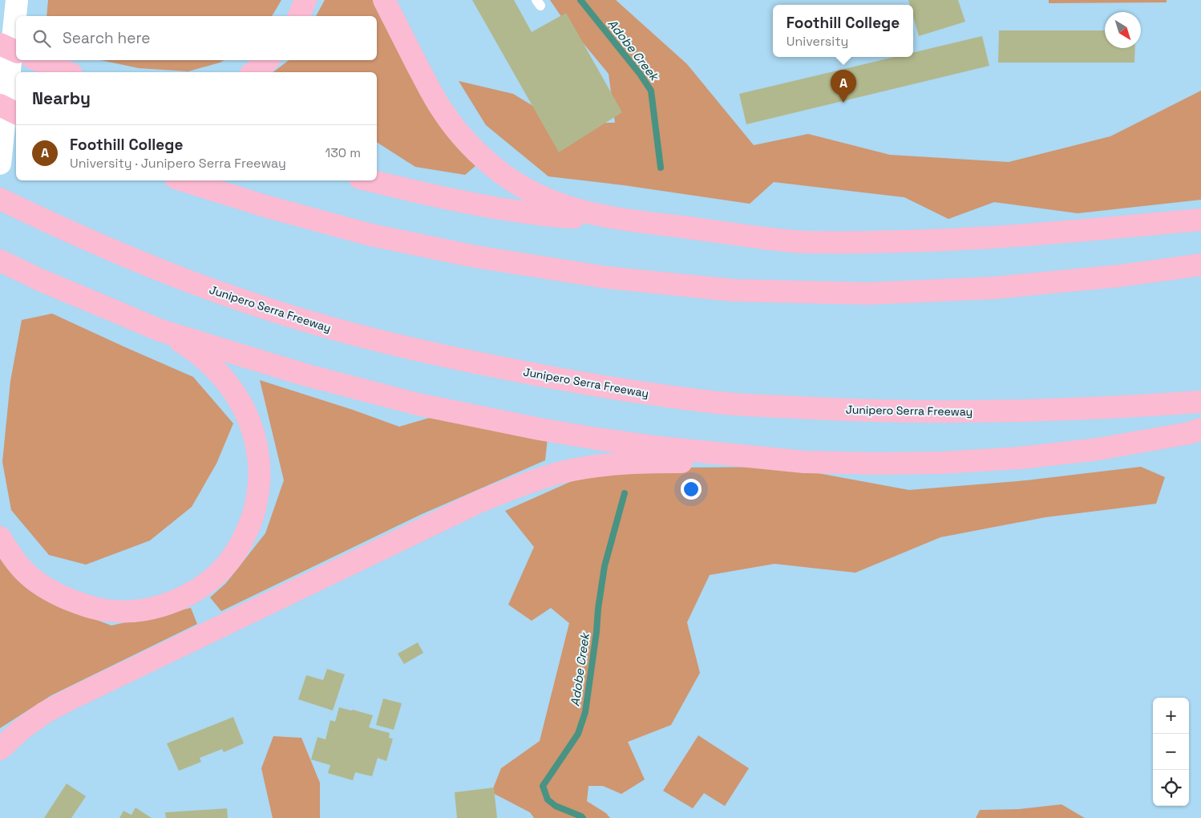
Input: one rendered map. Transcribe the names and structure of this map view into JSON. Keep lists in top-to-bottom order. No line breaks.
{"streets":{"highway":["Junipero Serra Freeway"]},"water":["Adobe Creek"],"north":"bottom right","page":{"popup":["Foothill College","University"],"search":"Search here","pins":"A","heading":"Nearby","list":[{"mark":"A","name":"Foothill College","note":"University · Junipero Serra Freeway","value":"130 m"}],"map_buttons":["+","−"]}}
